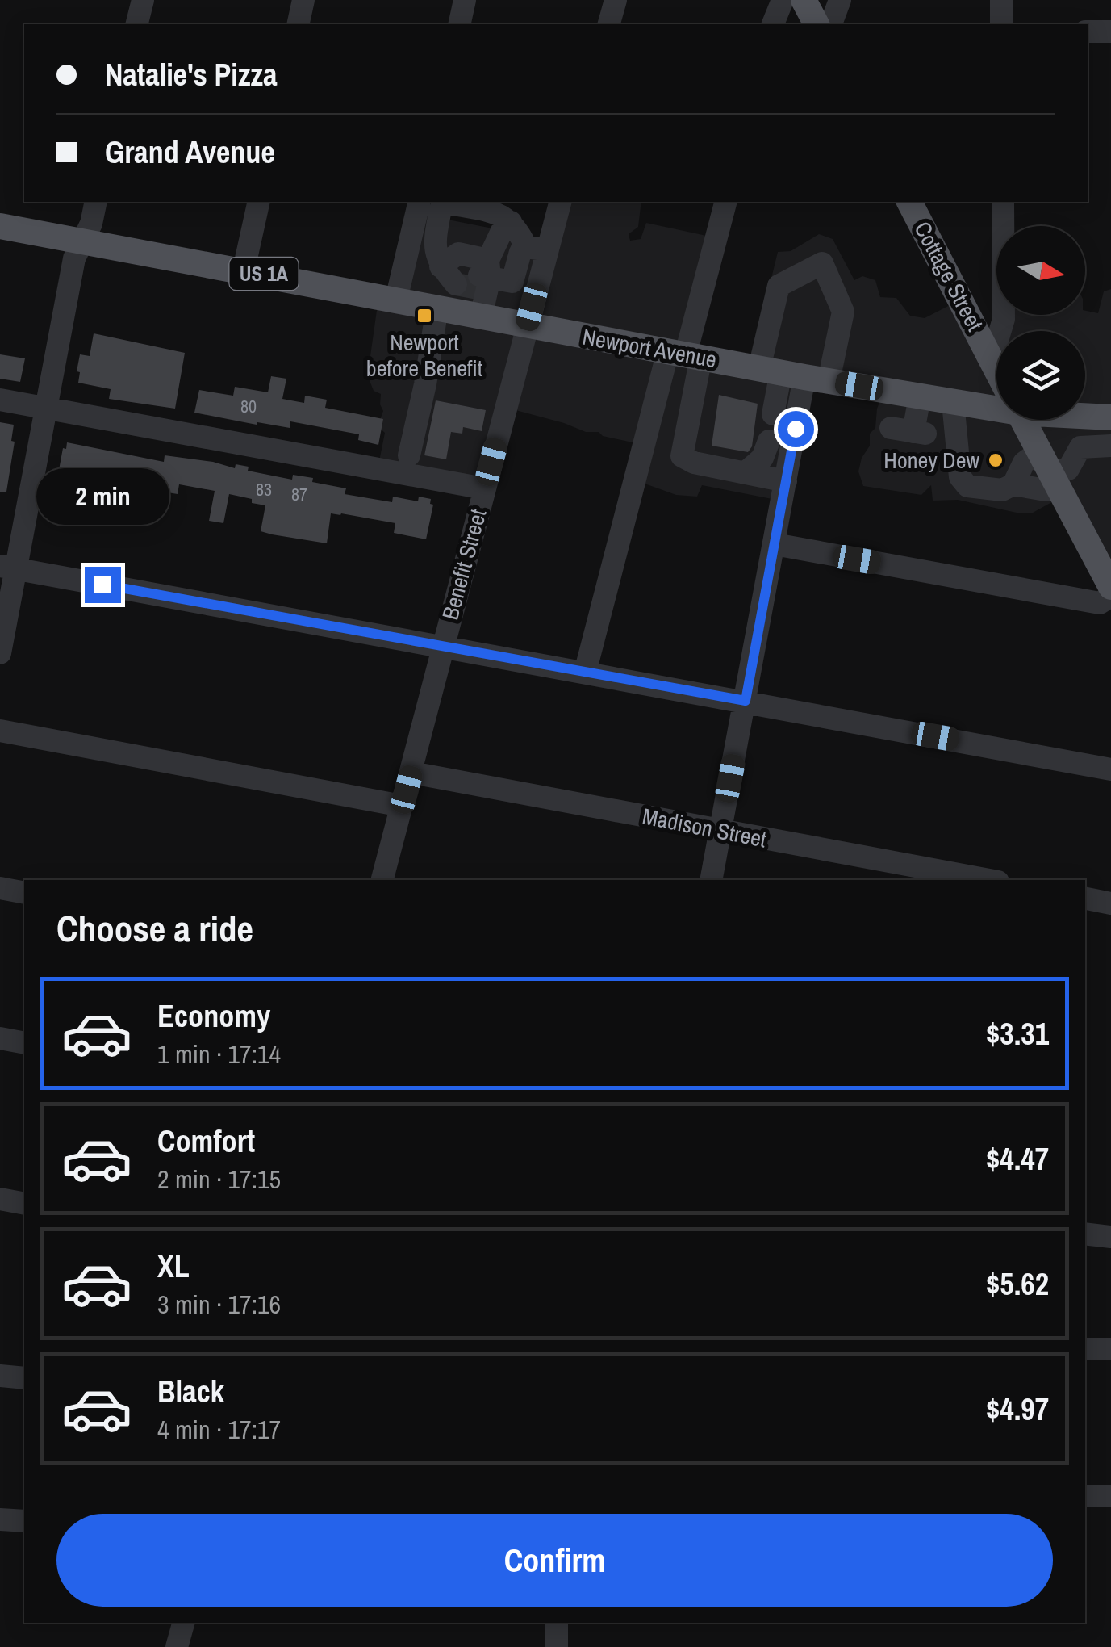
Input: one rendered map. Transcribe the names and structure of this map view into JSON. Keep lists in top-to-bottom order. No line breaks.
{"streets":{"main road":["US 1A","Cottage Street","Newport Avenue"],"street":["Benefit Street","Madison Street"]},"crossings":[["Newport Avenue","Benefit Street"],["Benefit Street","Madison Street"]],"places":{"transit":["Newport before Benefit"],"other":["Honey Dew"]},"house_numbers":["80","83","87"],"north":"right","page":{"banner":["Natalie's Pizza","Grand Avenue"],"bubble":"2 min","heading":"Choose a ride","list":[{"name":"Economy","note":"1 min · 17:14","value":"$3.31"},{"name":"Comfort","note":"2 min · 17:15","value":"$4.47"},{"name":"XL","note":"3 min · 17:16","value":"$5.62"},{"name":"Black","note":"4 min · 17:17","value":"$4.97"}],"buttons":"Confirm"}}
